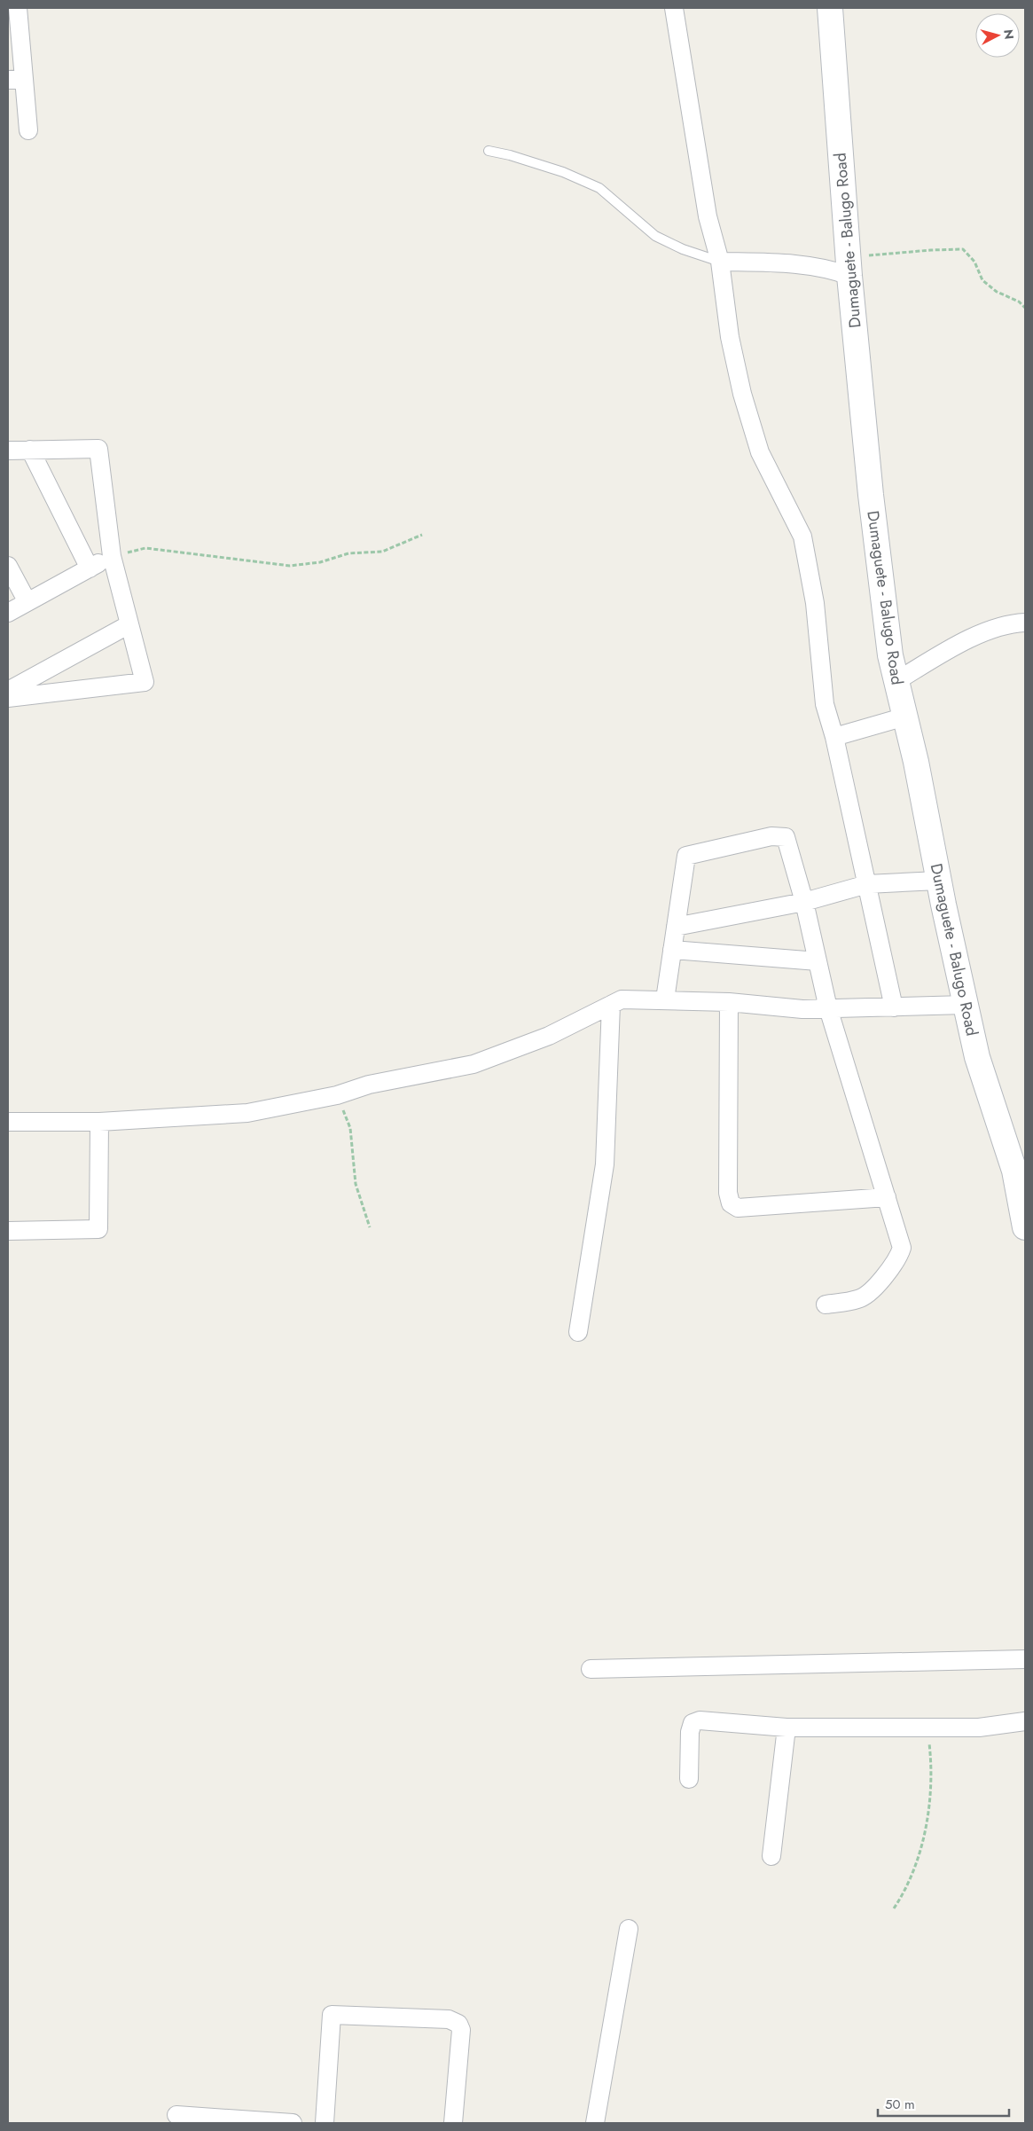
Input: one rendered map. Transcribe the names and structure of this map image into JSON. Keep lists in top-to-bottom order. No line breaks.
{"streets":{"street":["Dumaguete - Balugo Road"]},"scale_bar":"50 m","north":"right"}
